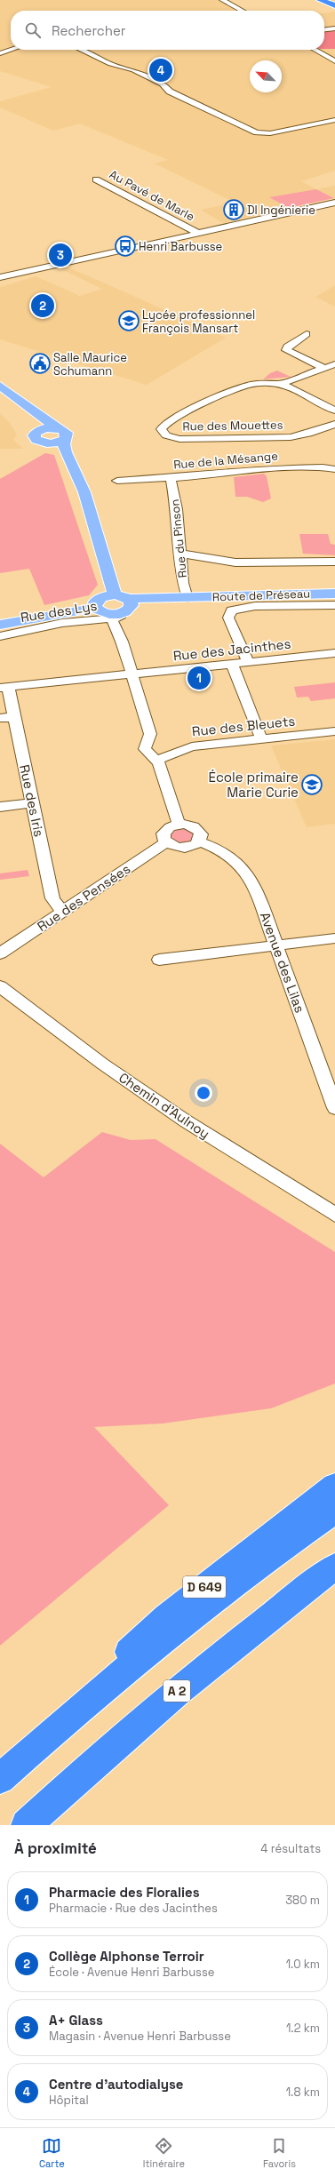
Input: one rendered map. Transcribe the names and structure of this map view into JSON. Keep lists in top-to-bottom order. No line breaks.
{"streets":{"highway":["D 649","A 2"],"main road":["Route de Préseau"],"street":["Au Pavé de Marle","Rue des Mouettes","Rue de la Mésange","Rue du Pinson","Rue des Lys","Rue des Jacinthes","Rue des Bleuets","Rue des Iris","Rue des Pensées","Avenue des Lilas","Chemin d'Aulnoy"]},"crossings":[["Rue de la Mésange","Rue du Pinson"],["Rue du Pinson","Route de Préseau"],["Route de Préseau","Rue des Lys"],["Rue des Jacinthes","Rue des Iris"],["Rue des Iris","Rue des Pensées"],["Rue des Pensées","Avenue des Lilas"]],"places":{"building":["DI Ingénierie"],"bus stop":["Henri Barbusse"],"school or university":["Lycée professionnel François Mansart","École primaire Marie Curie"],"public building":["Salle Maurice Schumann"]},"north":"top left","page":{"search":"Rechercher","pins":["4","3","2","1"],"heading":["À proximité","4 résultats"],"list":[{"mark":"1","name":"Pharmacie des Floralies","note":"Pharmacie · Rue des Jacinthes","value":"380 m"},{"mark":"2","name":"Collège Alphonse Terroir","note":"École · Avenue Henri Barbusse","value":"1.0 km"},{"mark":"3","name":"A+ Glass","note":"Magasin · Avenue Henri Barbusse","value":"1.2 km"},{"mark":"4","name":"Centre d'autodialyse","note":"Hôpital","value":"1.8 km"}],"nav":["Carte","Itinéraire","Favoris"]}}
